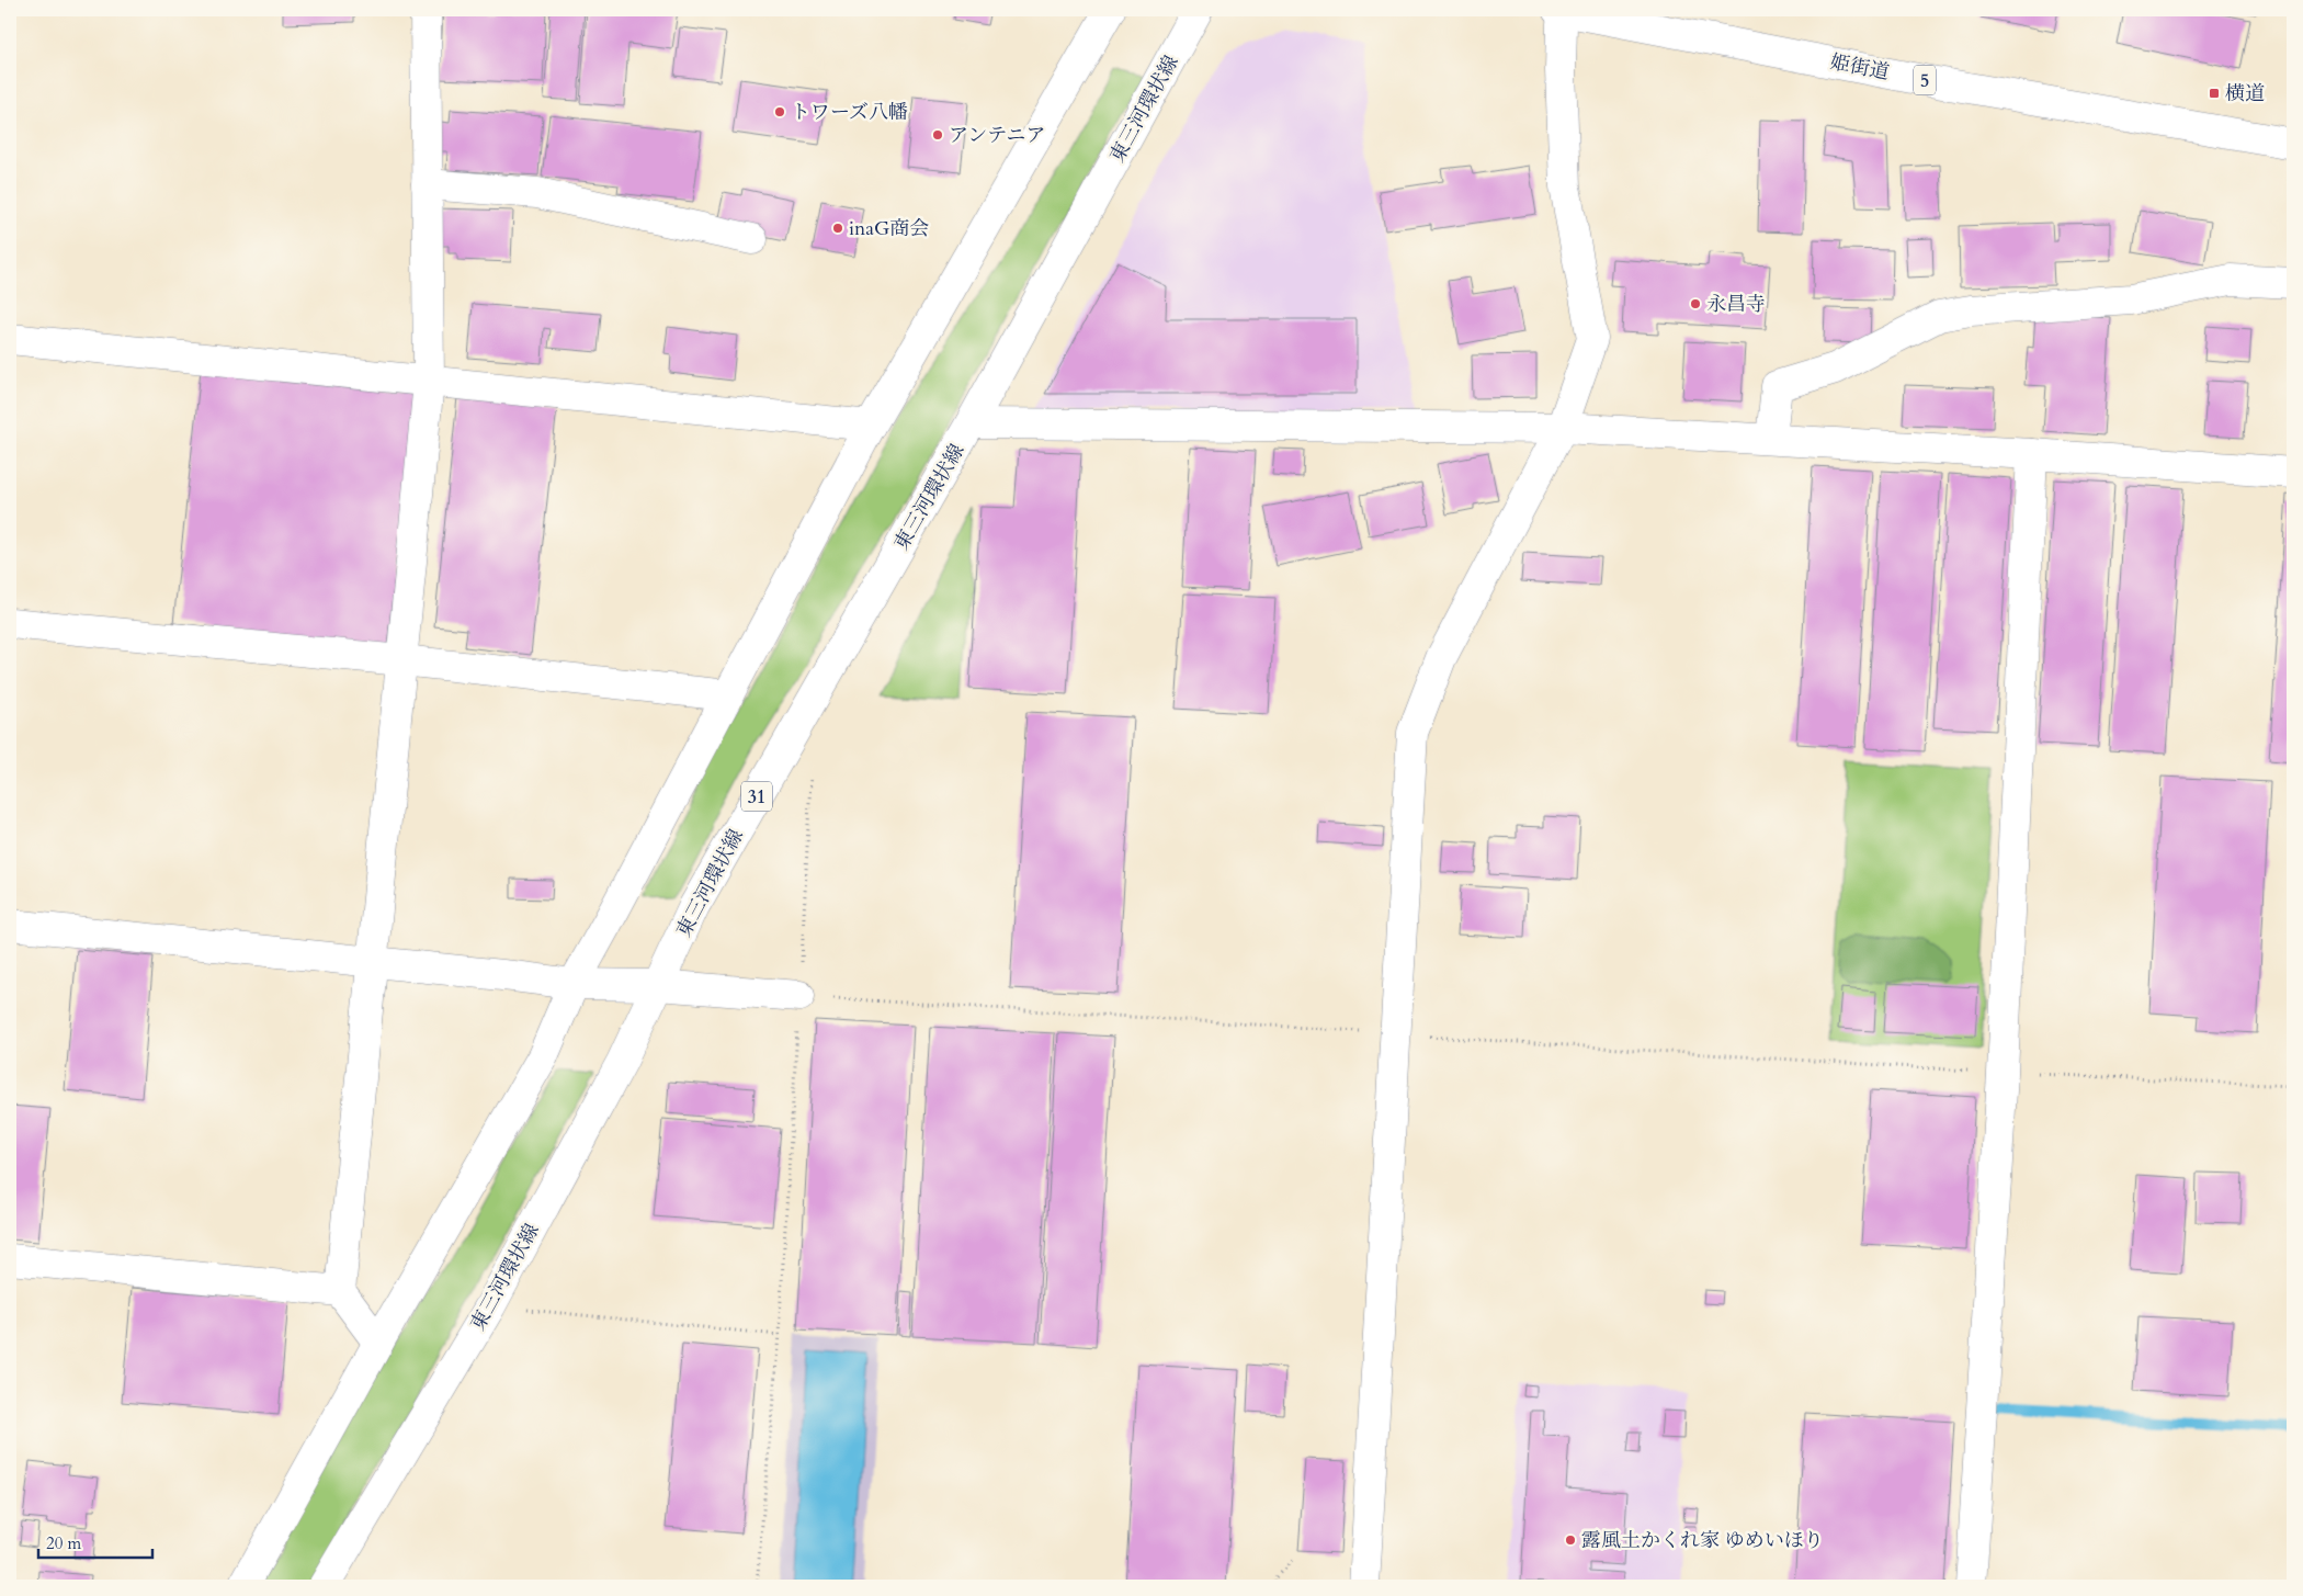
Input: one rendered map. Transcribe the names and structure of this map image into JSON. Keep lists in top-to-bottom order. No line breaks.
{"streets":{"street":["姫街道","5","東三河環状線","31"]},"places":{"transit":["横道"],"other":["トワーズ八幡","アンテニア","inaG商会","永昌寺","露風土かくれ家 ゆめいほり"]},"scale_bar":"20 m"}
